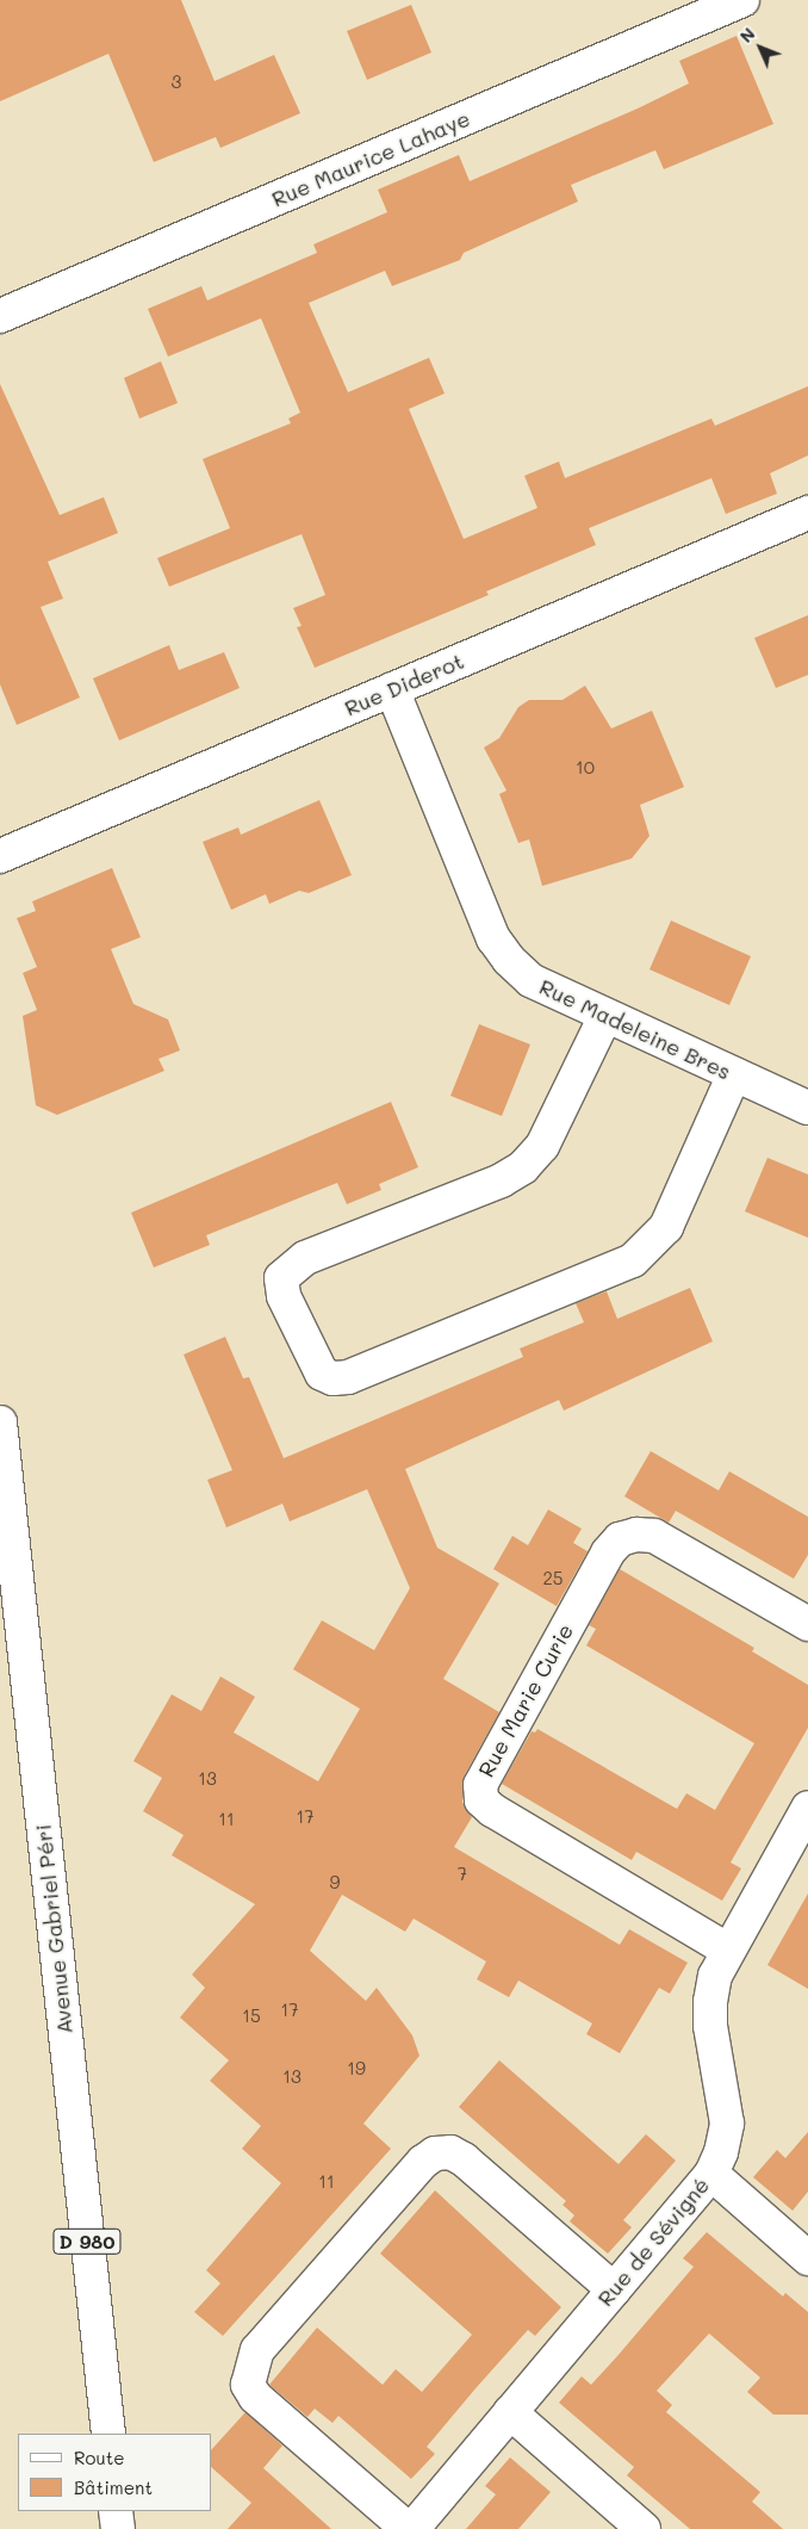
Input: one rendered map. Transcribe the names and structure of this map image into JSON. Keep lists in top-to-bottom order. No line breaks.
{"streets":{"street":["Rue Maurice Lahaye","Rue Diderot","Rue Madeleine Bres","Rue Marie Curie","Avenue Gabriel Péri","D 980","Rue de Sévigné"]},"crossings":[["Rue Diderot","Rue Madeleine Bres"],["Rue Marie Curie","Rue de Sévigné"]],"house_numbers":["3","10","25","13","17","11","7","9","17","15","19","13","11"],"legend":["Route","Bâtiment"],"north":"top left"}
